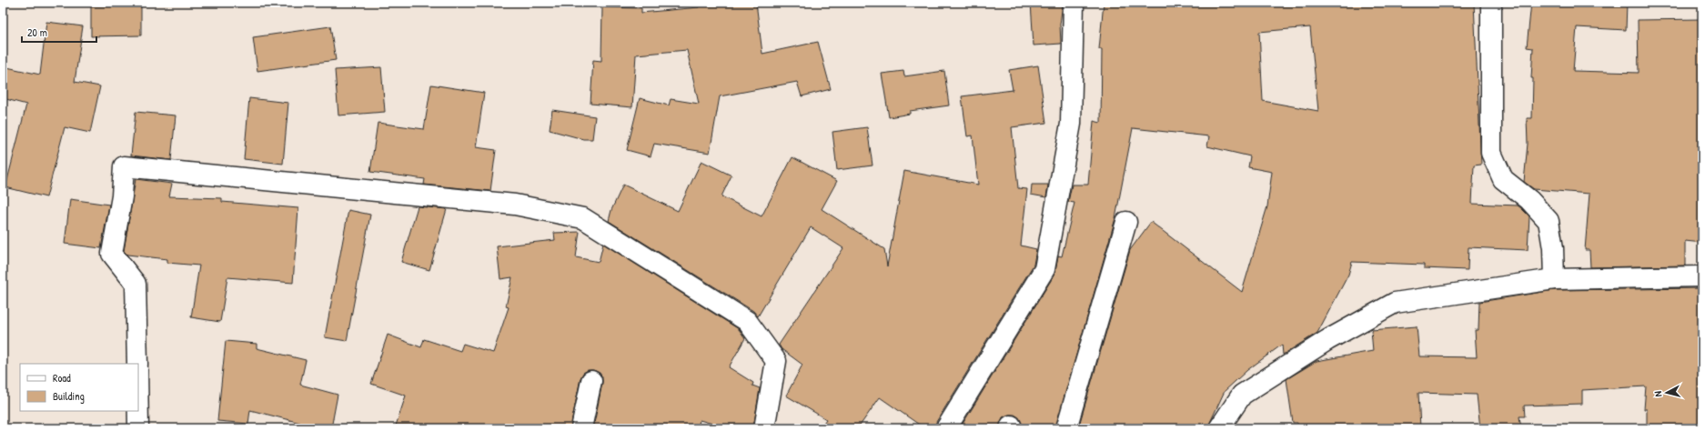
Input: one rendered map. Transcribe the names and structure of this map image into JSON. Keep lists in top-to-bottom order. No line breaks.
{"legend":["Road","Building"],"scale_bar":"20 m","north":"left"}
